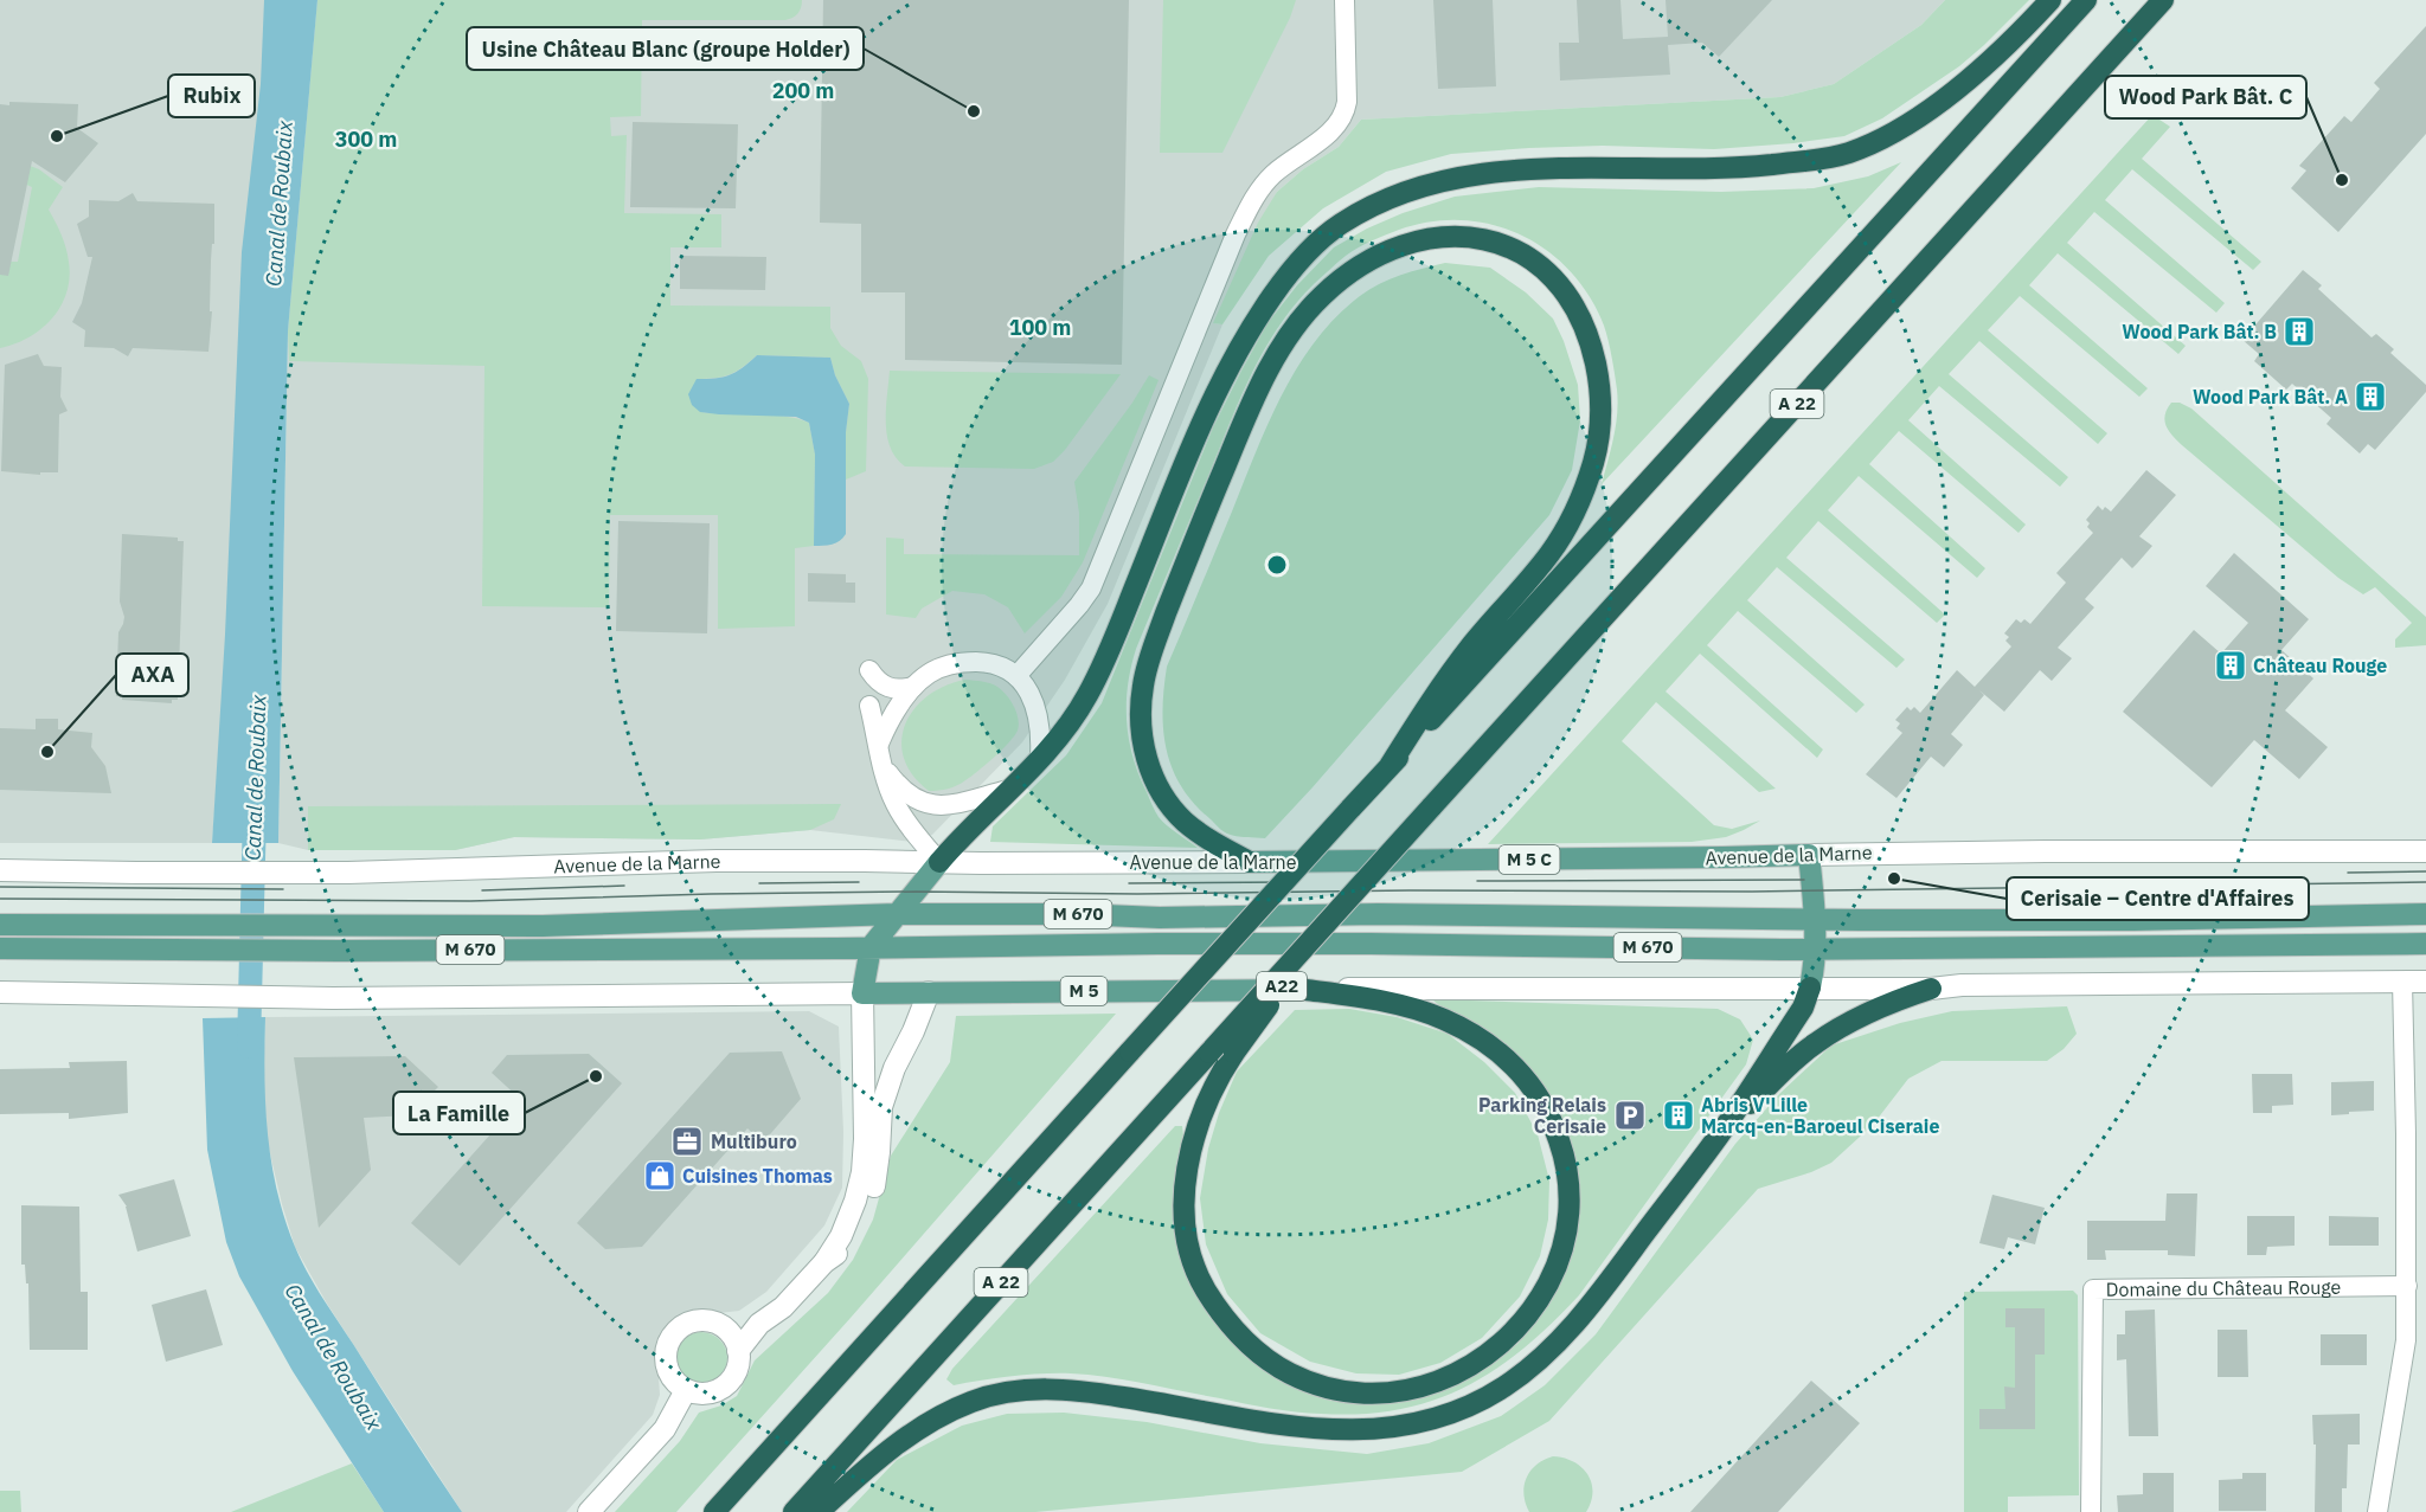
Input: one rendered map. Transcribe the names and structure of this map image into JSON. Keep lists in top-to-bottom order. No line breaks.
{"streets":{"highway":["A 22","A22"],"main road":["Avenue de la Marne","M 5 C","M 670","M 5"],"street":["Domaine du Château Rouge"]},"crossings":[["A 22","A22"],["A22","M 5"]],"water":["Canal de Roubaix"],"places":{"other":["Usine Château Blanc (groupe Holder)","Rubix","Wood Park Bât. C","AXA","Cerisaie – Centre d'Affaires","La Famille"],"building":["Wood Park Bât. B","Wood Park Bât. A","Château Rouge","Abris V'Lille Marcq-en-Baroeul Ciseraie"],"parking":["Parking Relais Cerisaie"],"office":["Multiburo"],"shop":["Cuisines Thomas"]},"rings":["200 m","300 m","100 m"]}
